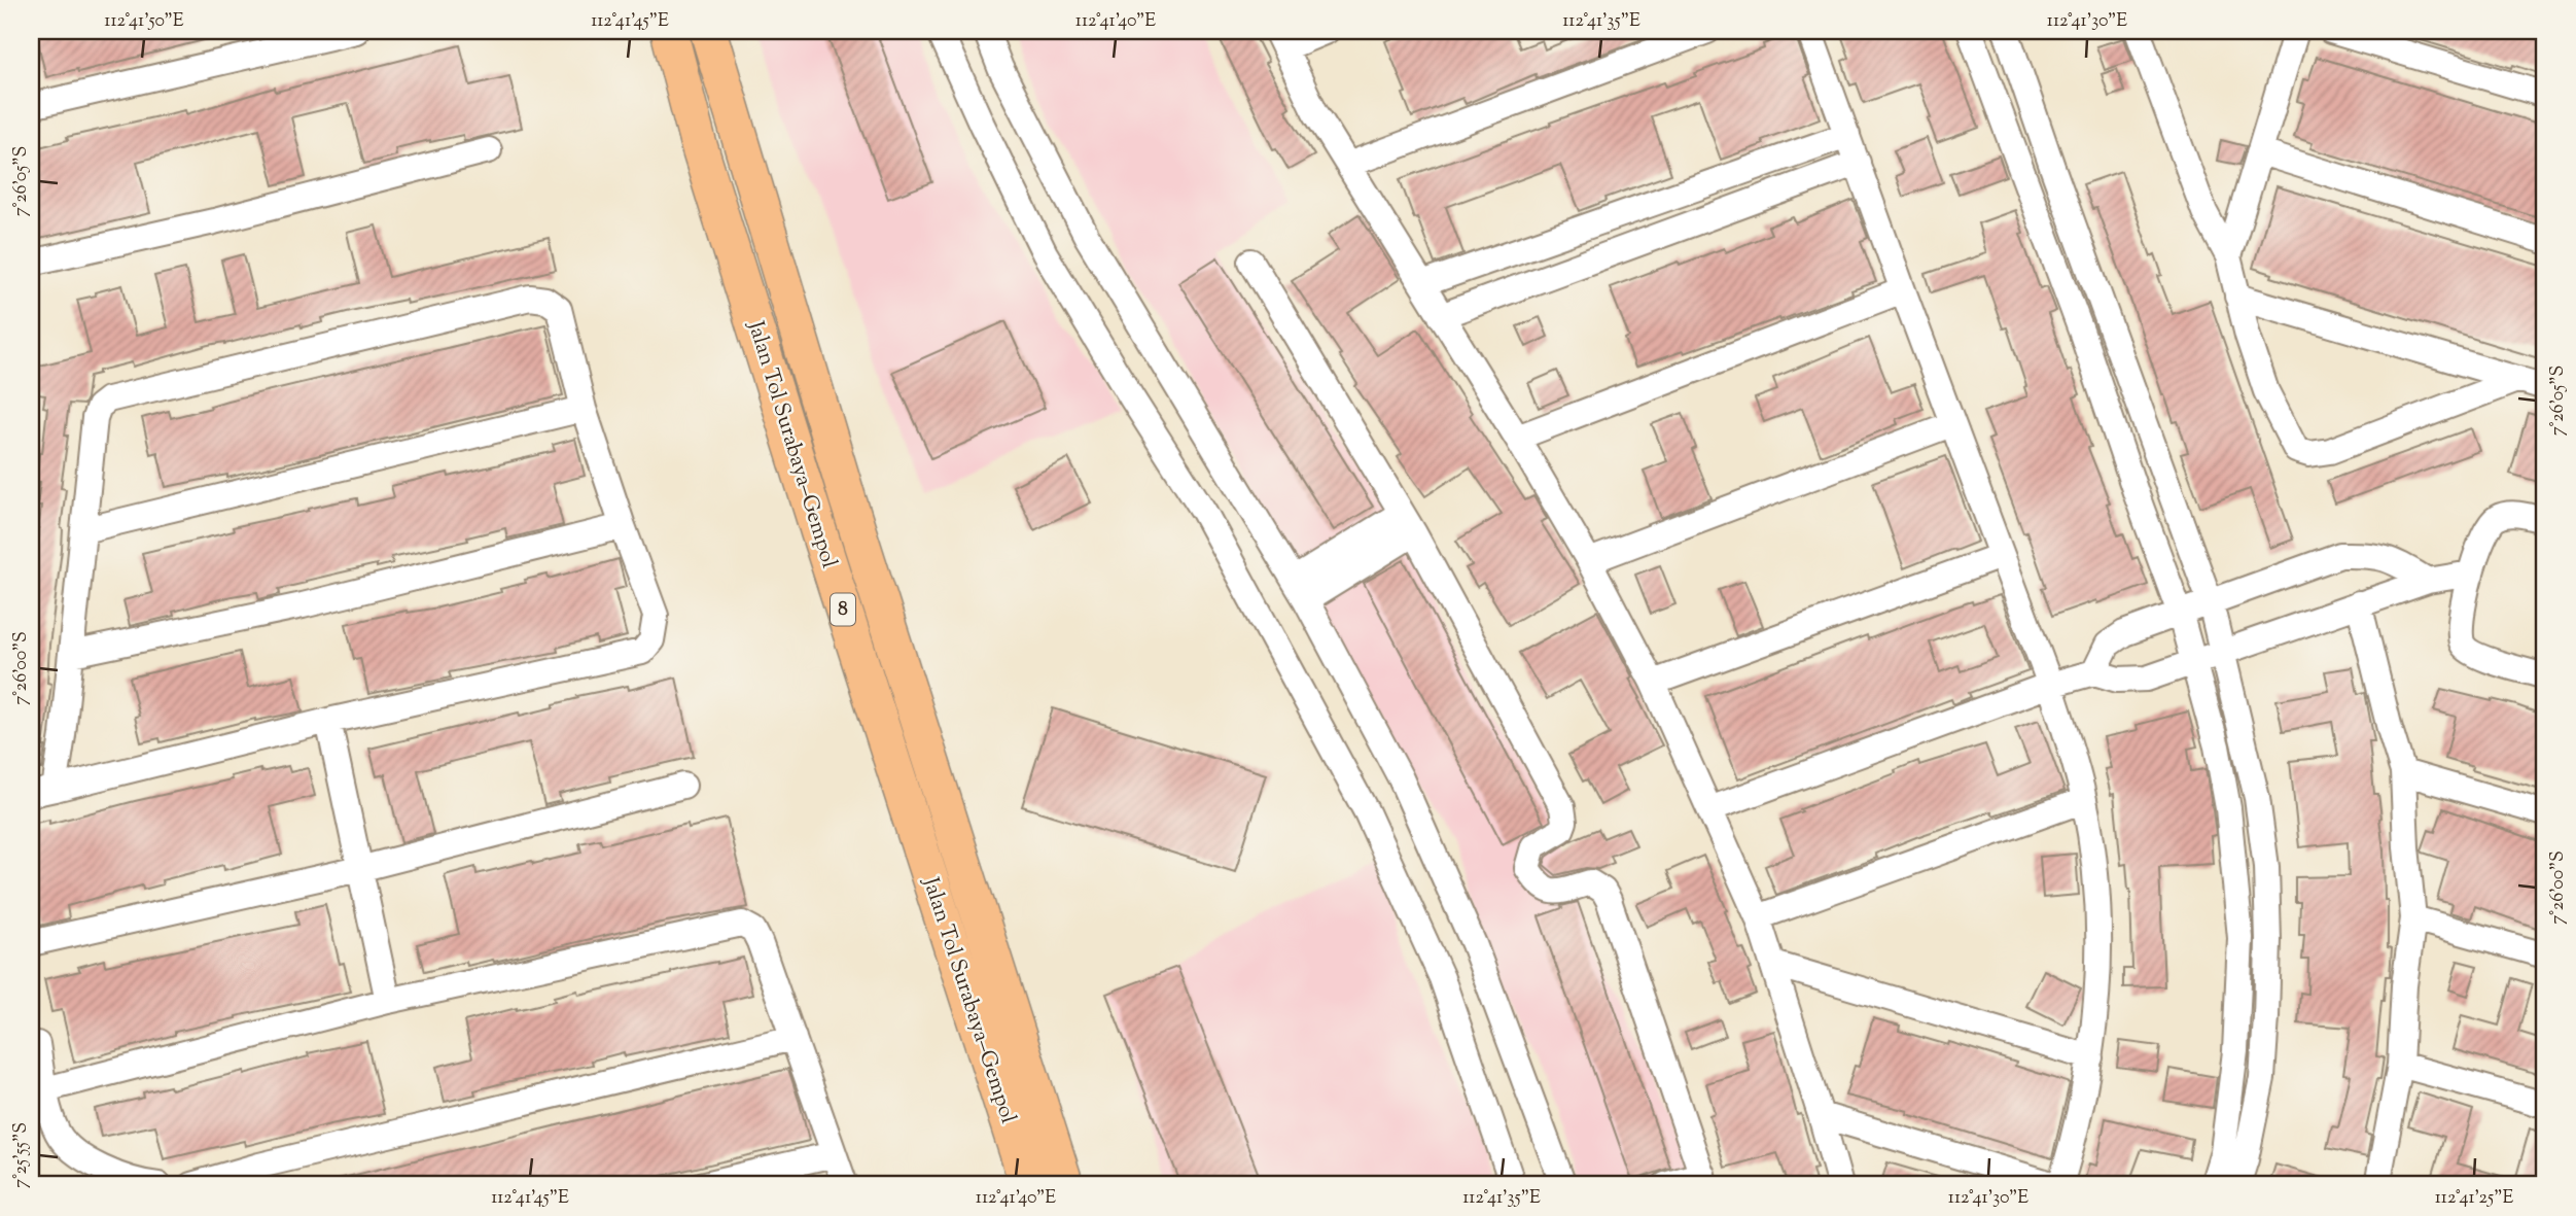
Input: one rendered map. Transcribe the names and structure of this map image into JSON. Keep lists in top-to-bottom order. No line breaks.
{"streets":{"highway":["Jalan Tol Surabaya–Gempol","8"]},"coordinates":["112°41'50\"E","112°41'45\"E","112°41'40\"E","112°41'35\"E","112°41'30\"E","7°26'05\"S","7°26'00\"S","7°25'55\"S","112°41'25\"E"]}
